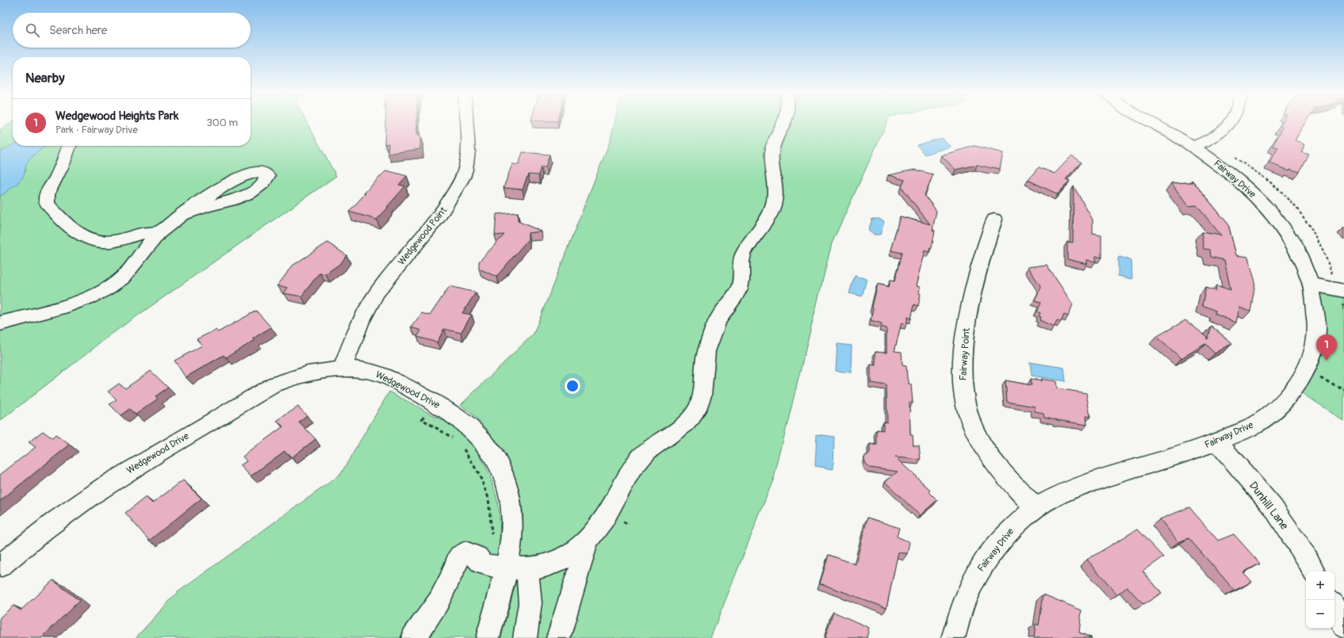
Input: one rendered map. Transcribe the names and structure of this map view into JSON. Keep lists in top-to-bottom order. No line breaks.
{"streets":{"street":["Fairway Drive","Wedgewood Point","Fairway Point","Wedgewood Drive","Dunhill Lane"]},"crossings":[["Fairway Drive","Fairway Point"],["Fairway Drive","Dunhill Lane"],["Wedgewood Point","Wedgewood Drive"]],"page":{"search":"Search here","heading":"Nearby","list":[{"mark":"1","name":"Wedgewood Heights Park","note":"Park · Fairway Drive","value":"300 m"}],"pins":"1","map_buttons":["+","−"]}}
